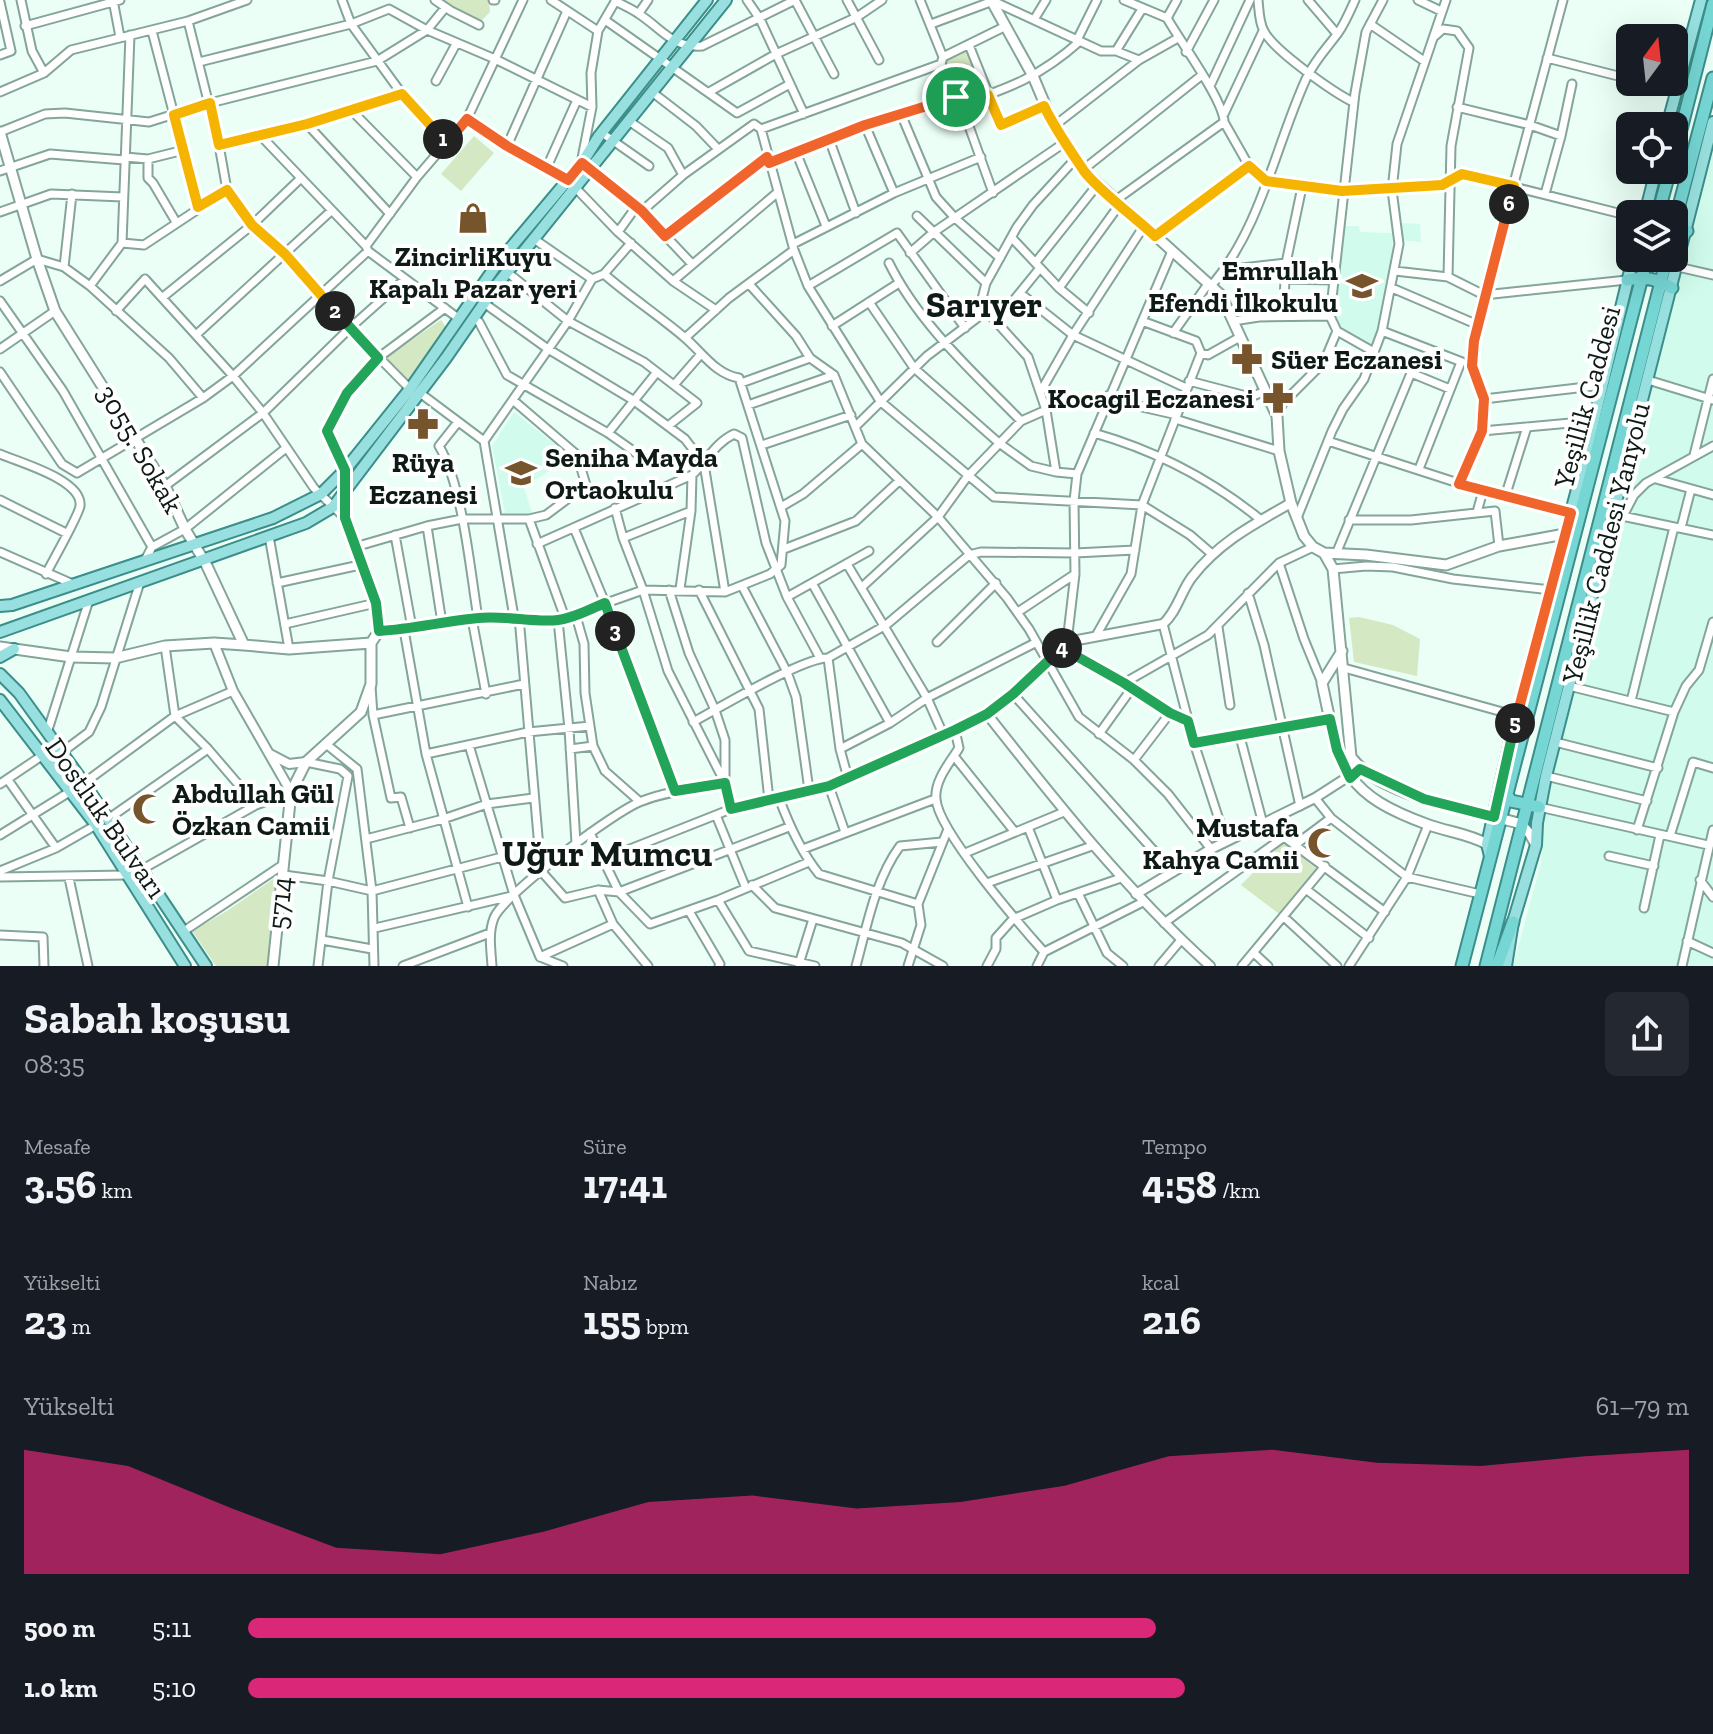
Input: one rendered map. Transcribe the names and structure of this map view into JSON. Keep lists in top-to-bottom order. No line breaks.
{"streets":{"highway":["Yeşillik Caddesi"],"main road":["3055. Sokak","Yeşillik Caddesi Yanyolu","Dostluk Bulvarı","5714"]},"crossings":[["Yeşillik Caddesi","Yeşillik Caddesi Yanyolu"]],"districts":["Sarıyer","Uğur Mumcu"],"places":{"shop":["ZincirliKuyu Kapalı Pazar yeri"],"school or university":["Emrullah Efendi İlkokulu","Seniha Mayda Ortaokulu"],"pharmacy":["Süer Eczanesi","Kocagil Eczanesi","Rüya Eczanesi"],"mosque":["Abdullah Gül Özkan Camii","Mustafa Kahya Camii"]},"north":"top","page":{"pins":["1","6","2","3","4","5"],"heading":["Sabah koşusu","08:35"],"stats":[["Mesafe","3.56 km"],["Süre","17:41"],["Tempo","4:58 /km"],["Yükselti","23 m"],["Nabız","155 bpm"],["kcal","216"]],"chart":["Yükselti","61–79 m"],"list":[{"name":"500 m","note":"5:11"},{"name":"1.0 km","note":"5:10"}]}}
